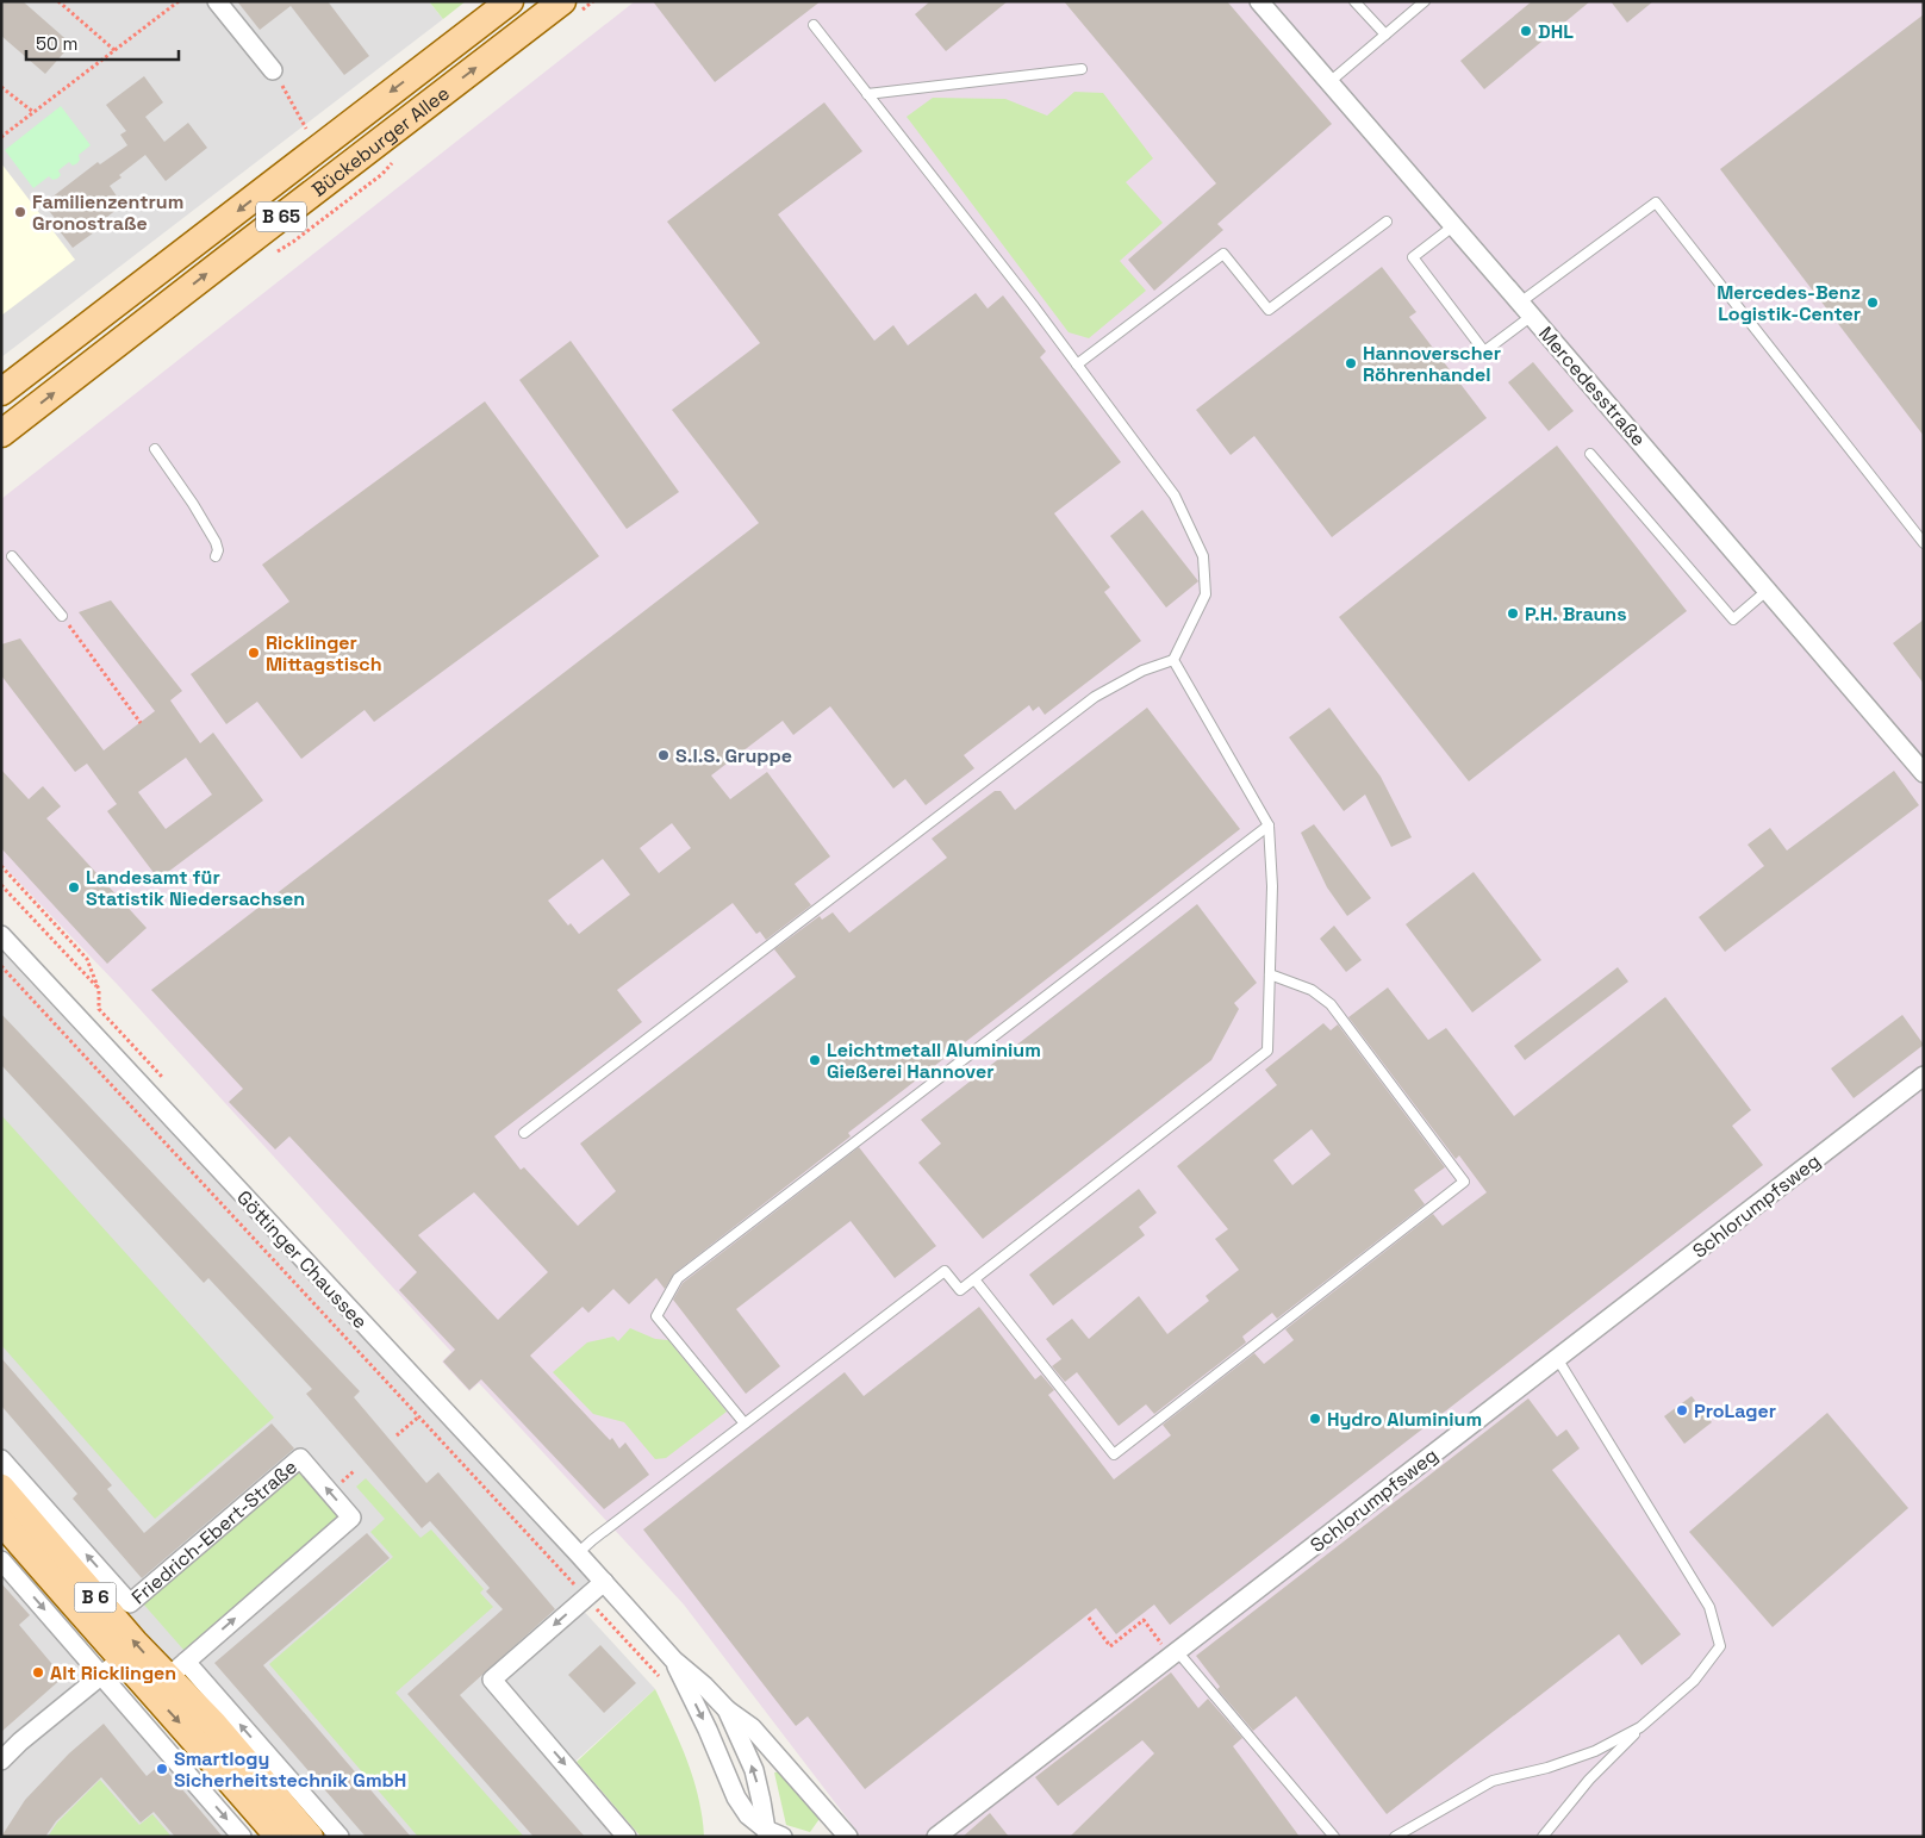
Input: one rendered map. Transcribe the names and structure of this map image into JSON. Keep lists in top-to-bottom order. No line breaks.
{"streets":{"main road":["Bückeburger Allee","B 65","Friedrich-Ebert-Straße","B 6"],"street":["Mercedesstraße","Schlorumpfsweg","Göttinger Chaussee"]},"places":["DHL","Familienzentrum Gronostraße","Mercedes-Benz Logistik-Center","Hannoverscher Röhrenhandel","P.H. Brauns","Ricklinger Mittagstisch","S.I.S. Gruppe","Landesamt für Statistik Niedersachsen","Leichtmetall Aluminium Gießerei Hannover","ProLager","Hydro Aluminium","Alt Ricklingen","Smartlogy Sicherheitstechnik GmbH"],"scale_bar":"50 m"}
